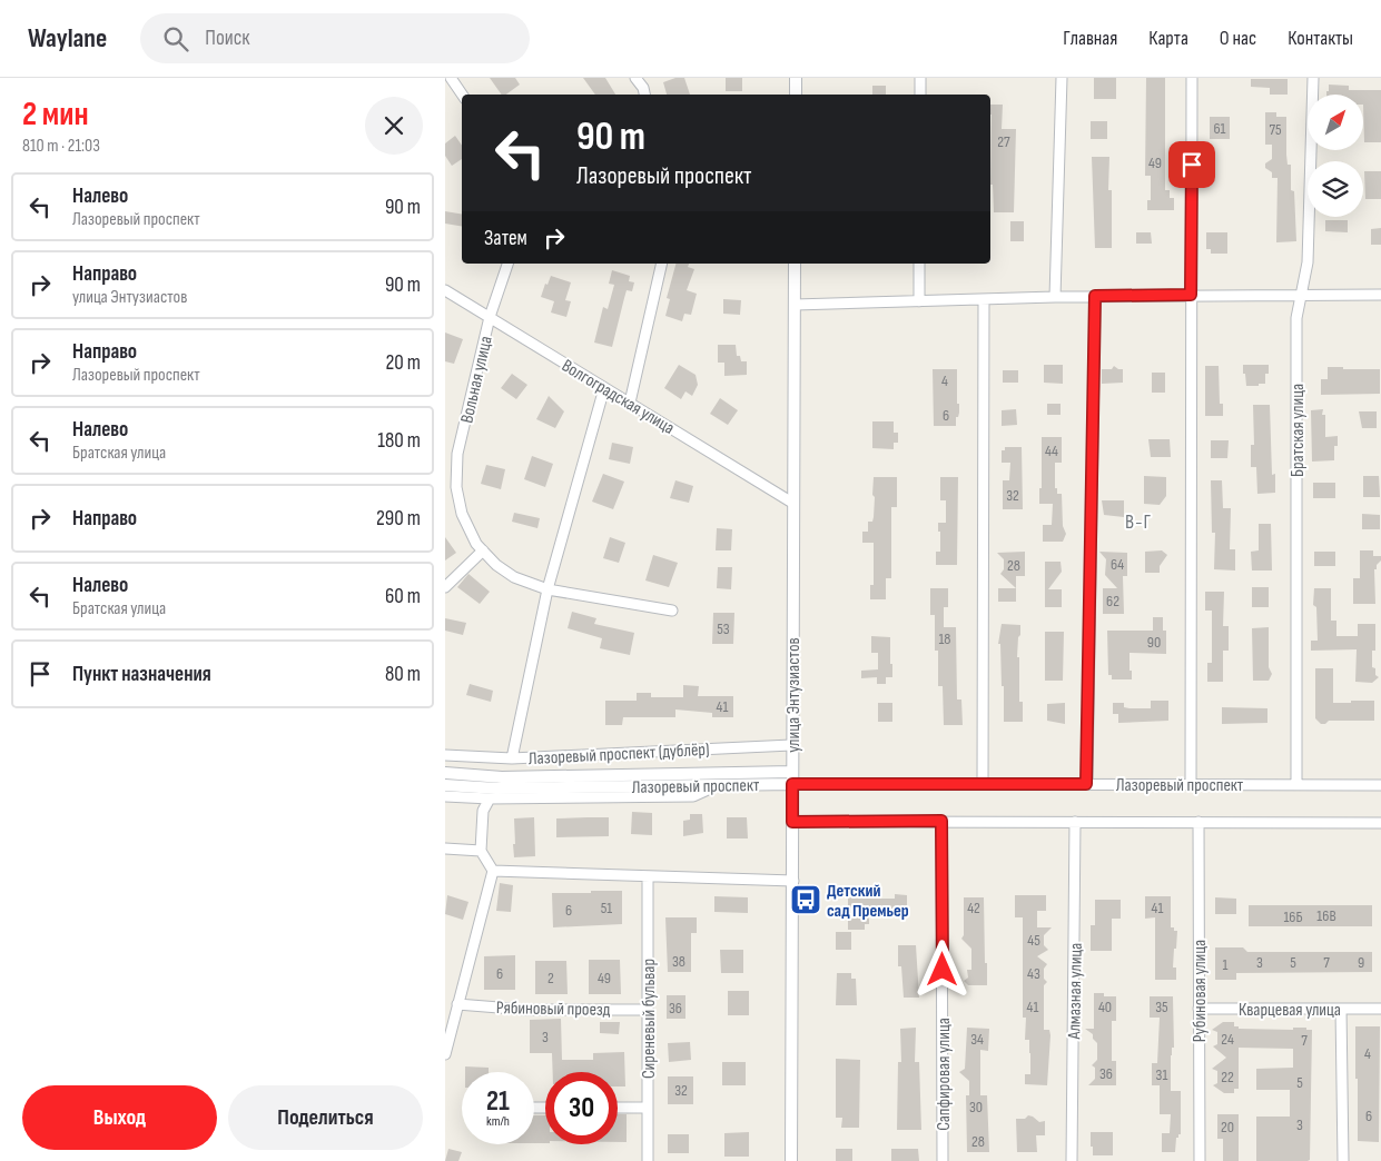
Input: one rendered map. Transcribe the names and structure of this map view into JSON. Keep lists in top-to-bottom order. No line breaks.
{"streets":{"street":["Вольная улица","Волгоградская улица","Братская улица","улица Энтузиастов","Лазоревый проспект (дублёр)","Лазоревый проспект","Алмазная улица","Рубиновая улица","Рябиновый проезд","Кварцевая улица","Сиреневый бульвар","Сапфировая улица"]},"crossings":[["Вольная улица","Волгоградская улица"],["Волгоградская улица","улица Энтузиастов"],["Братская улица","Лазоревый проспект"],["улица Энтузиастов","Лазоревый проспект (дублёр)"],["улица Энтузиастов","Лазоревый проспект"],["Лазоревый проспект (дублёр)","Лазоревый проспект"],["Лазоревый проспект","Алмазная улица"],["Лазоревый проспект","Рубиновая улица"],["Лазоревый проспект","Сапфировая улица"],["Рубиновая улица","Кварцевая улица"],["Рябиновый проезд","Сиреневый бульвар"]],"districts":["В-Г"],"places":{"bus stop":["Детский сад Премьер"]},"house_numbers":["61","75","27","49","4","6","44","32","64","28","62","53","18","90","41","51","42","41","6","16В","16Б","45","38","3","5","7","9","1","6","43","2","49","41","40","35","36","3","34","24","7","4","36","31","22","5","32","30","6","3","20","28"],"north":"top right","page":{"header":"Waylane","search":"Поиск","nav":["Главная","Карта","О нас","Контакты"],"heading":["2 мин","810 m · 21:03"],"turn":["90 m","Лазоревый проспект"],"list":[{"name":"Налево","note":"Лазоревый проспект","value":"90 m"},{"name":"Направо","note":"улица Энтузиастов","value":"90 m"},{"name":"Направо","note":"Лазоревый проспект","value":"20 m"},{"name":"Налево","note":"Братская улица","value":"180 m"},{"name":"Направо","value":"290 m"},{"name":"Налево","note":"Братская улица","value":"60 m"},{"name":"Пункт назначения","value":"80 m"}],"then":"Затем","speed":"21 km/h","limit":"30","buttons":["Выход","Поделиться"]}}
